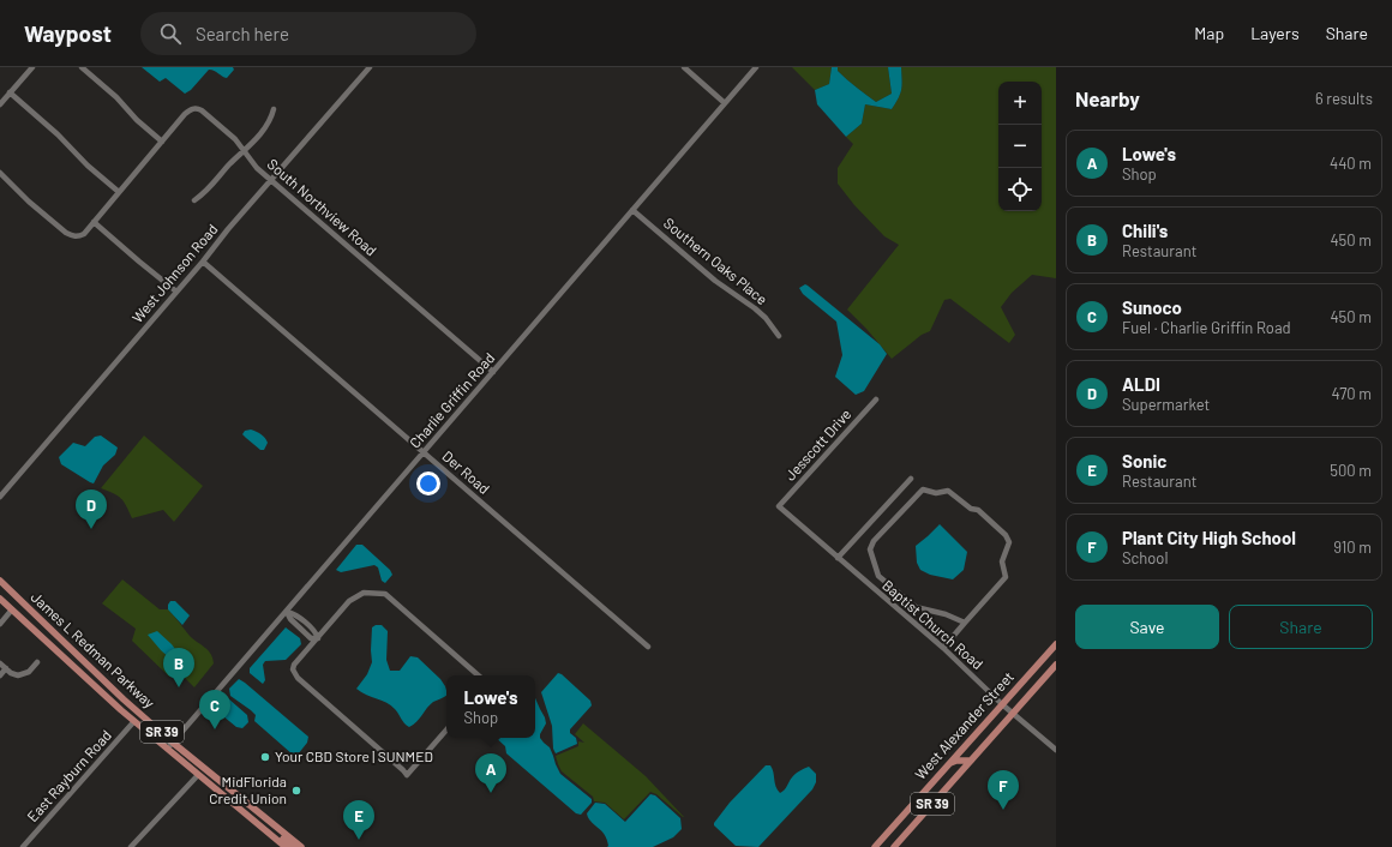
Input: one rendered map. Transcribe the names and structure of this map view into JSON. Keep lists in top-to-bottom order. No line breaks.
{"streets":{"main road":["James L Redman Parkway","West Alexander Street","SR 39"],"street":["South Northview Road","Southern Oaks Place","West Johnson Road","Charlie Griffin Road","Jesscott Drive","Der Road","Baptist Church Road","East Rayburn Road"]},"crossings":[["South Northview Road","West Johnson Road"],["South Northview Road","Charlie Griffin Road"],["Southern Oaks Place","Charlie Griffin Road"],["West Johnson Road","Der Road"],["Charlie Griffin Road","Der Road"],["Charlie Griffin Road","James L Redman Parkway"],["Jesscott Drive","Baptist Church Road"],["Baptist Church Road","West Alexander Street"],["James L Redman Parkway","East Rayburn Road"]],"places":["Your CBD Store | SUNMED","MidFlorida Credit Union"],"page":{"header":"Waypost","search":"Search here","nav":["Map","Layers","Share"],"heading":["Nearby","6 results"],"map_buttons":["+","−"],"list":[{"mark":"A","name":"Lowe's","note":"Shop","value":"440 m"},{"mark":"B","name":"Chili's","note":"Restaurant","value":"450 m"},{"mark":"C","name":"Sunoco","note":"Fuel · Charlie Griffin Road","value":"450 m"},{"mark":"D","name":"ALDI","note":"Supermarket","value":"470 m"},{"mark":"E","name":"Sonic","note":"Restaurant","value":"500 m"},{"mark":"F","name":"Plant City High School","note":"School","value":"910 m"}],"pins":["D","B","C","A","F","E"],"buttons":["Save","Share"],"popup":["Lowe's","Shop"]}}
